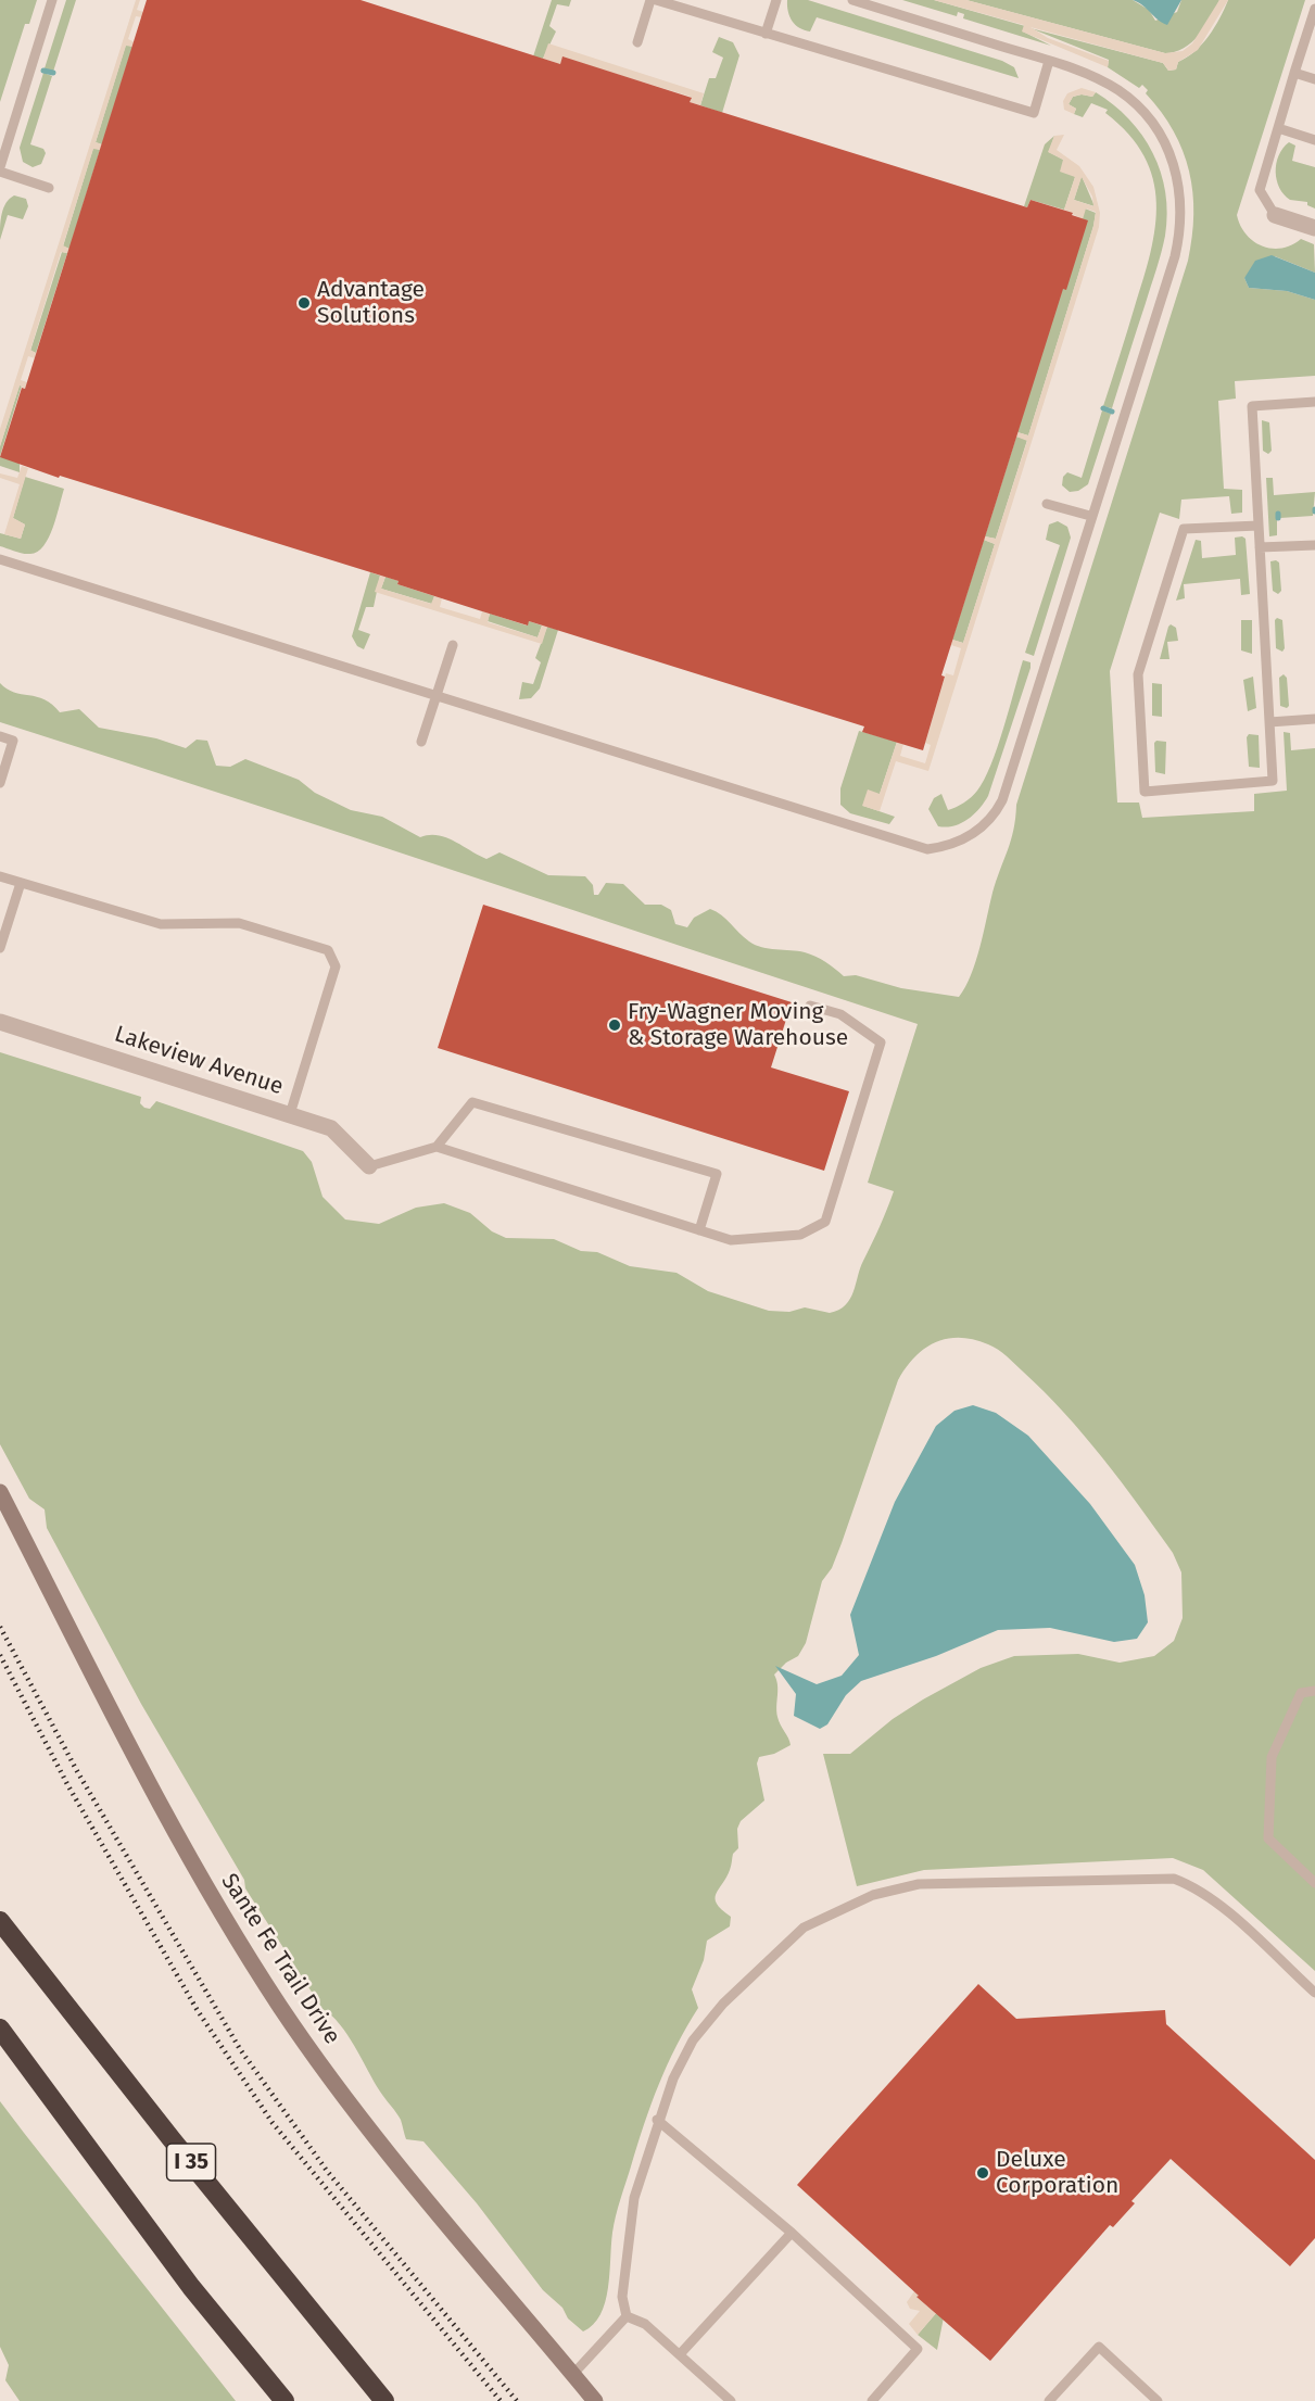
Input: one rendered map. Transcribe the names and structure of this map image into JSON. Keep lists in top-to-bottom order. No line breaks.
{"streets":{"highway":["I 35"],"main road":["Sante Fe Trail Drive"],"street":["Lakeview Avenue"]},"places":["Advantage Solutions","Fry-Wagner Moving & Storage Warehouse","Deluxe Corporation"]}
